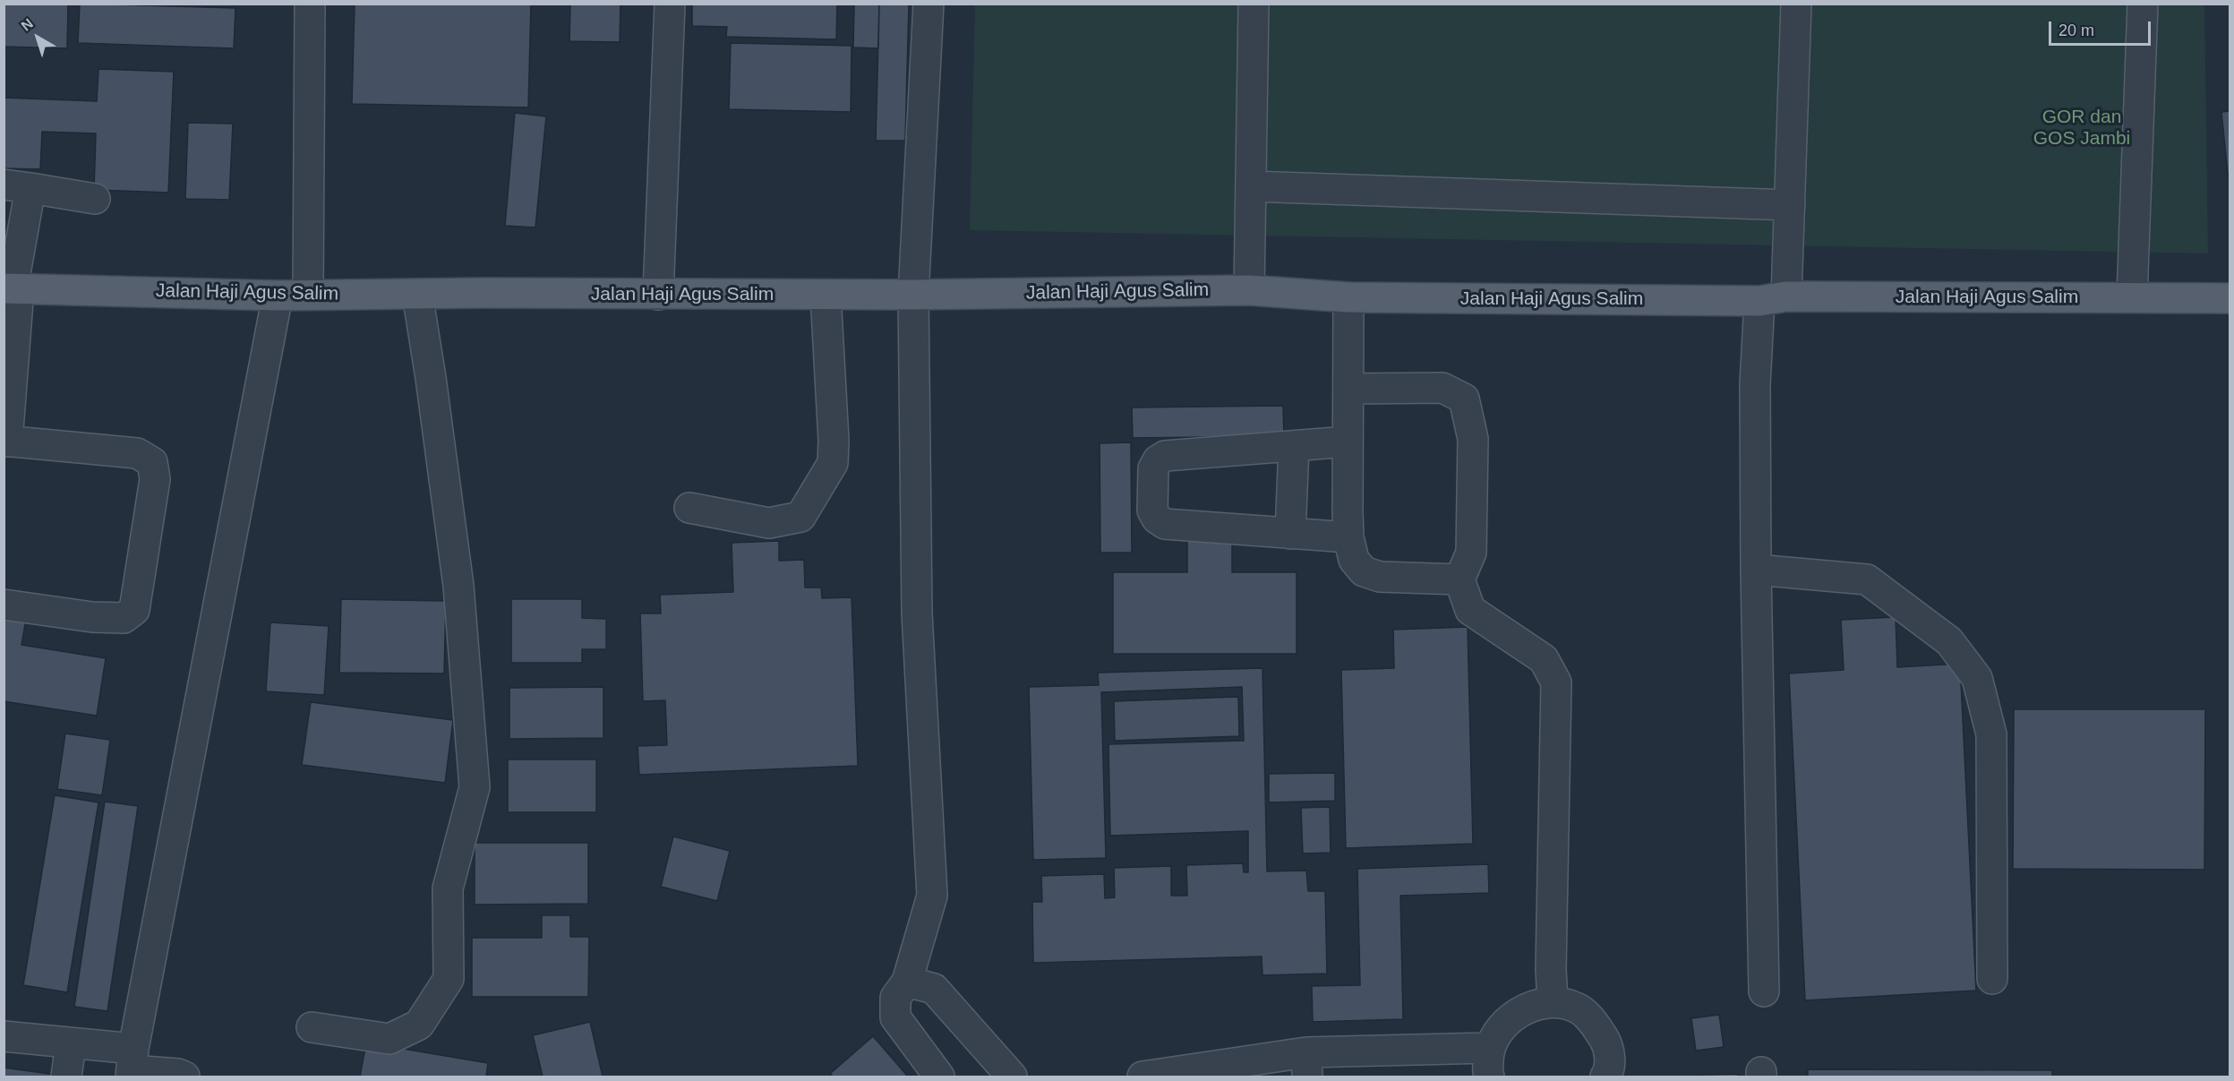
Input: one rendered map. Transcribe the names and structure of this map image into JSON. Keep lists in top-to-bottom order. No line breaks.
{"streets":{"main road":["Jalan Haji Agus Salim"]},"parks":["GOR dan GOS Jambi"],"scale_bar":"20 m","north":"top left"}
